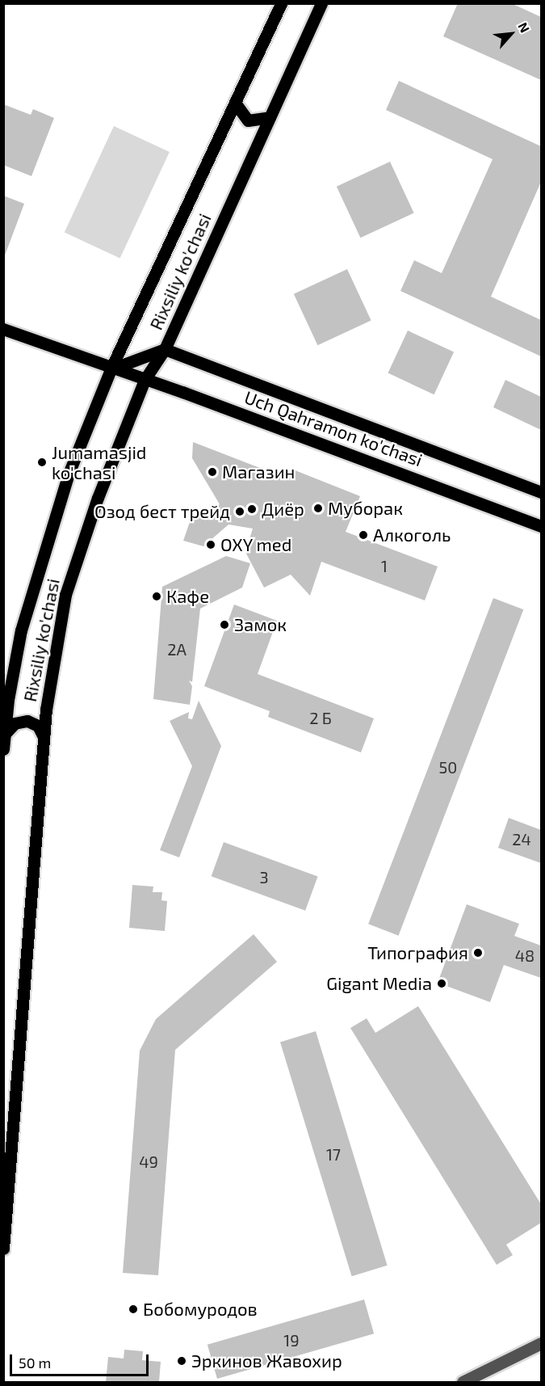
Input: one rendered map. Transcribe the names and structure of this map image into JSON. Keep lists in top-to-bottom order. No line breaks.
{"streets":{"main road":["Rixsiliy ko'chasi","Uch Qahramon ko'chasi"]},"crossings":[["Rixsiliy ko'chasi","Uch Qahramon ko'chasi"]],"places":["Jumamasjid ko'chasi","Магазин","Муборак","Диёр","Озод бест трейд","Алкоголь","OXY med","Кафе","Замок","Типография","Gigant Media","Бобомуродов","Эркинов Жавохир"],"house_numbers":["1","2A","2 Б","50","24","3","48","17","49","19"],"scale_bar":"50 m","north":"top right"}
